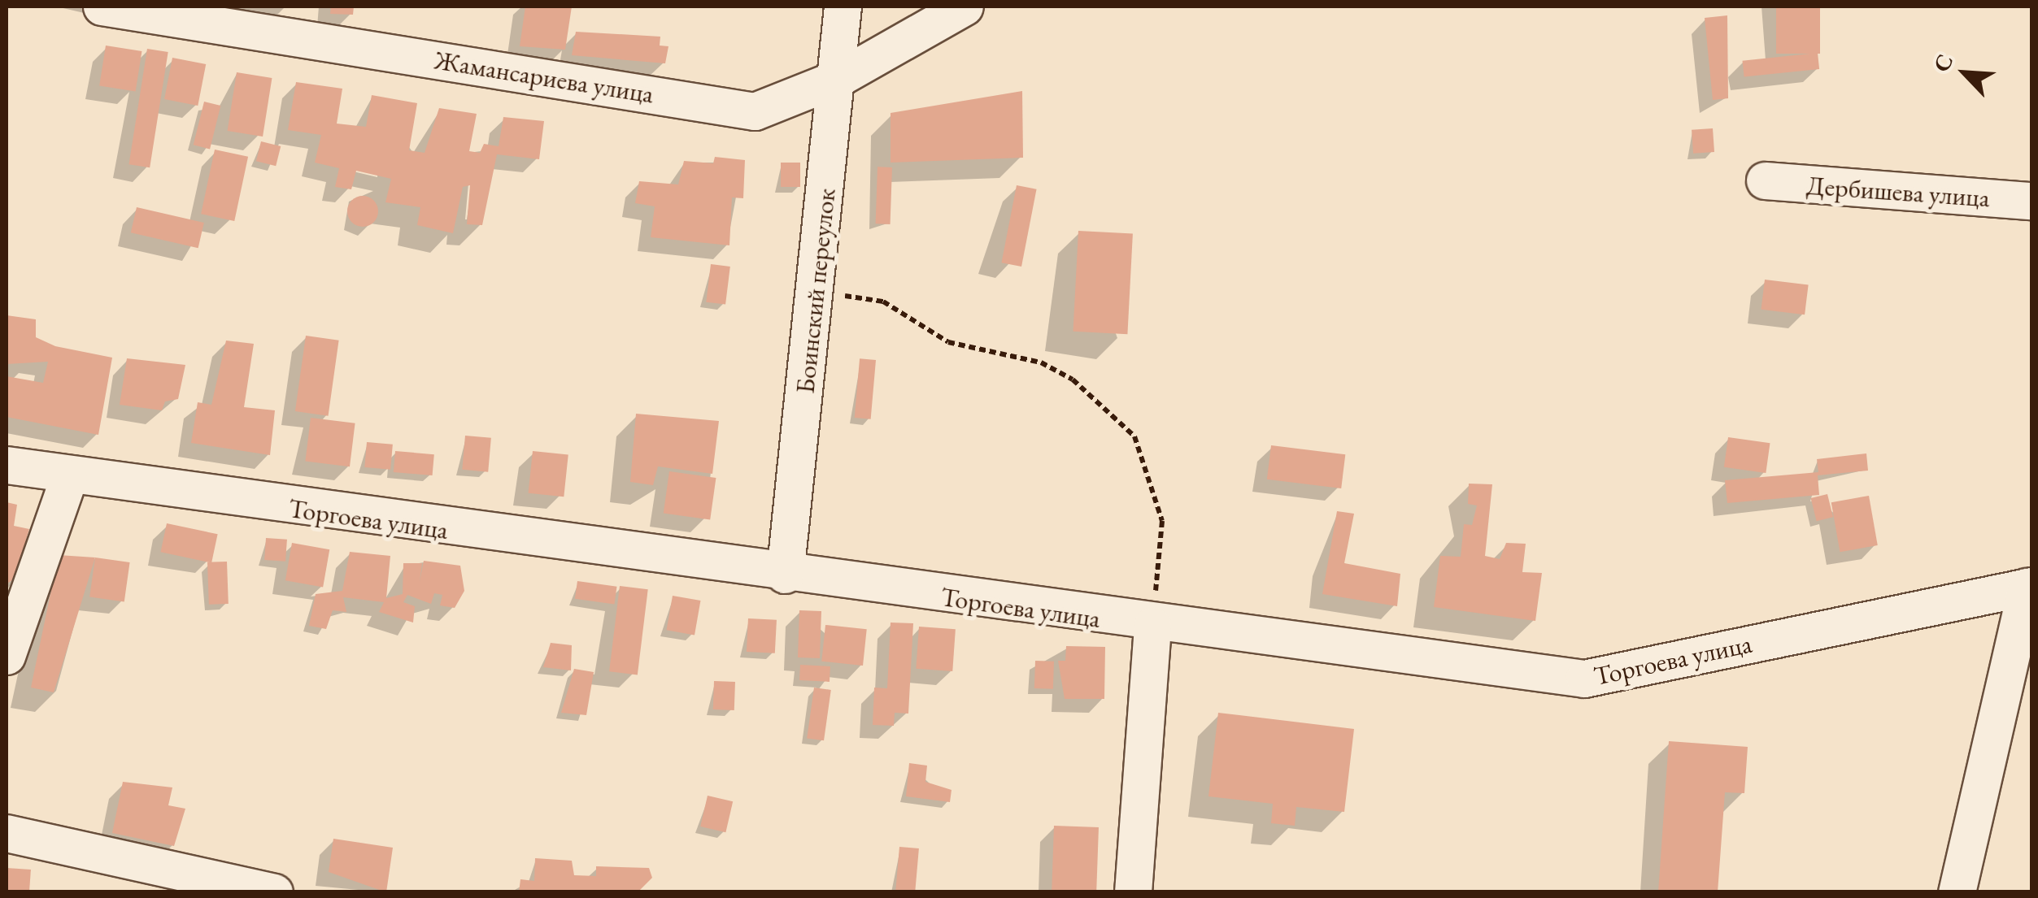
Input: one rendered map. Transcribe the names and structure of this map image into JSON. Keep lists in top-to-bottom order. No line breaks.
{"streets":{"street":["Жамансариева улица","Дербишева улица","Боинский переулок","Торгоева улица"]},"crossings":[["Жамансариева улица","Боинский переулок"],["Боинский переулок","Торгоева улица"]],"north":"top left"}
